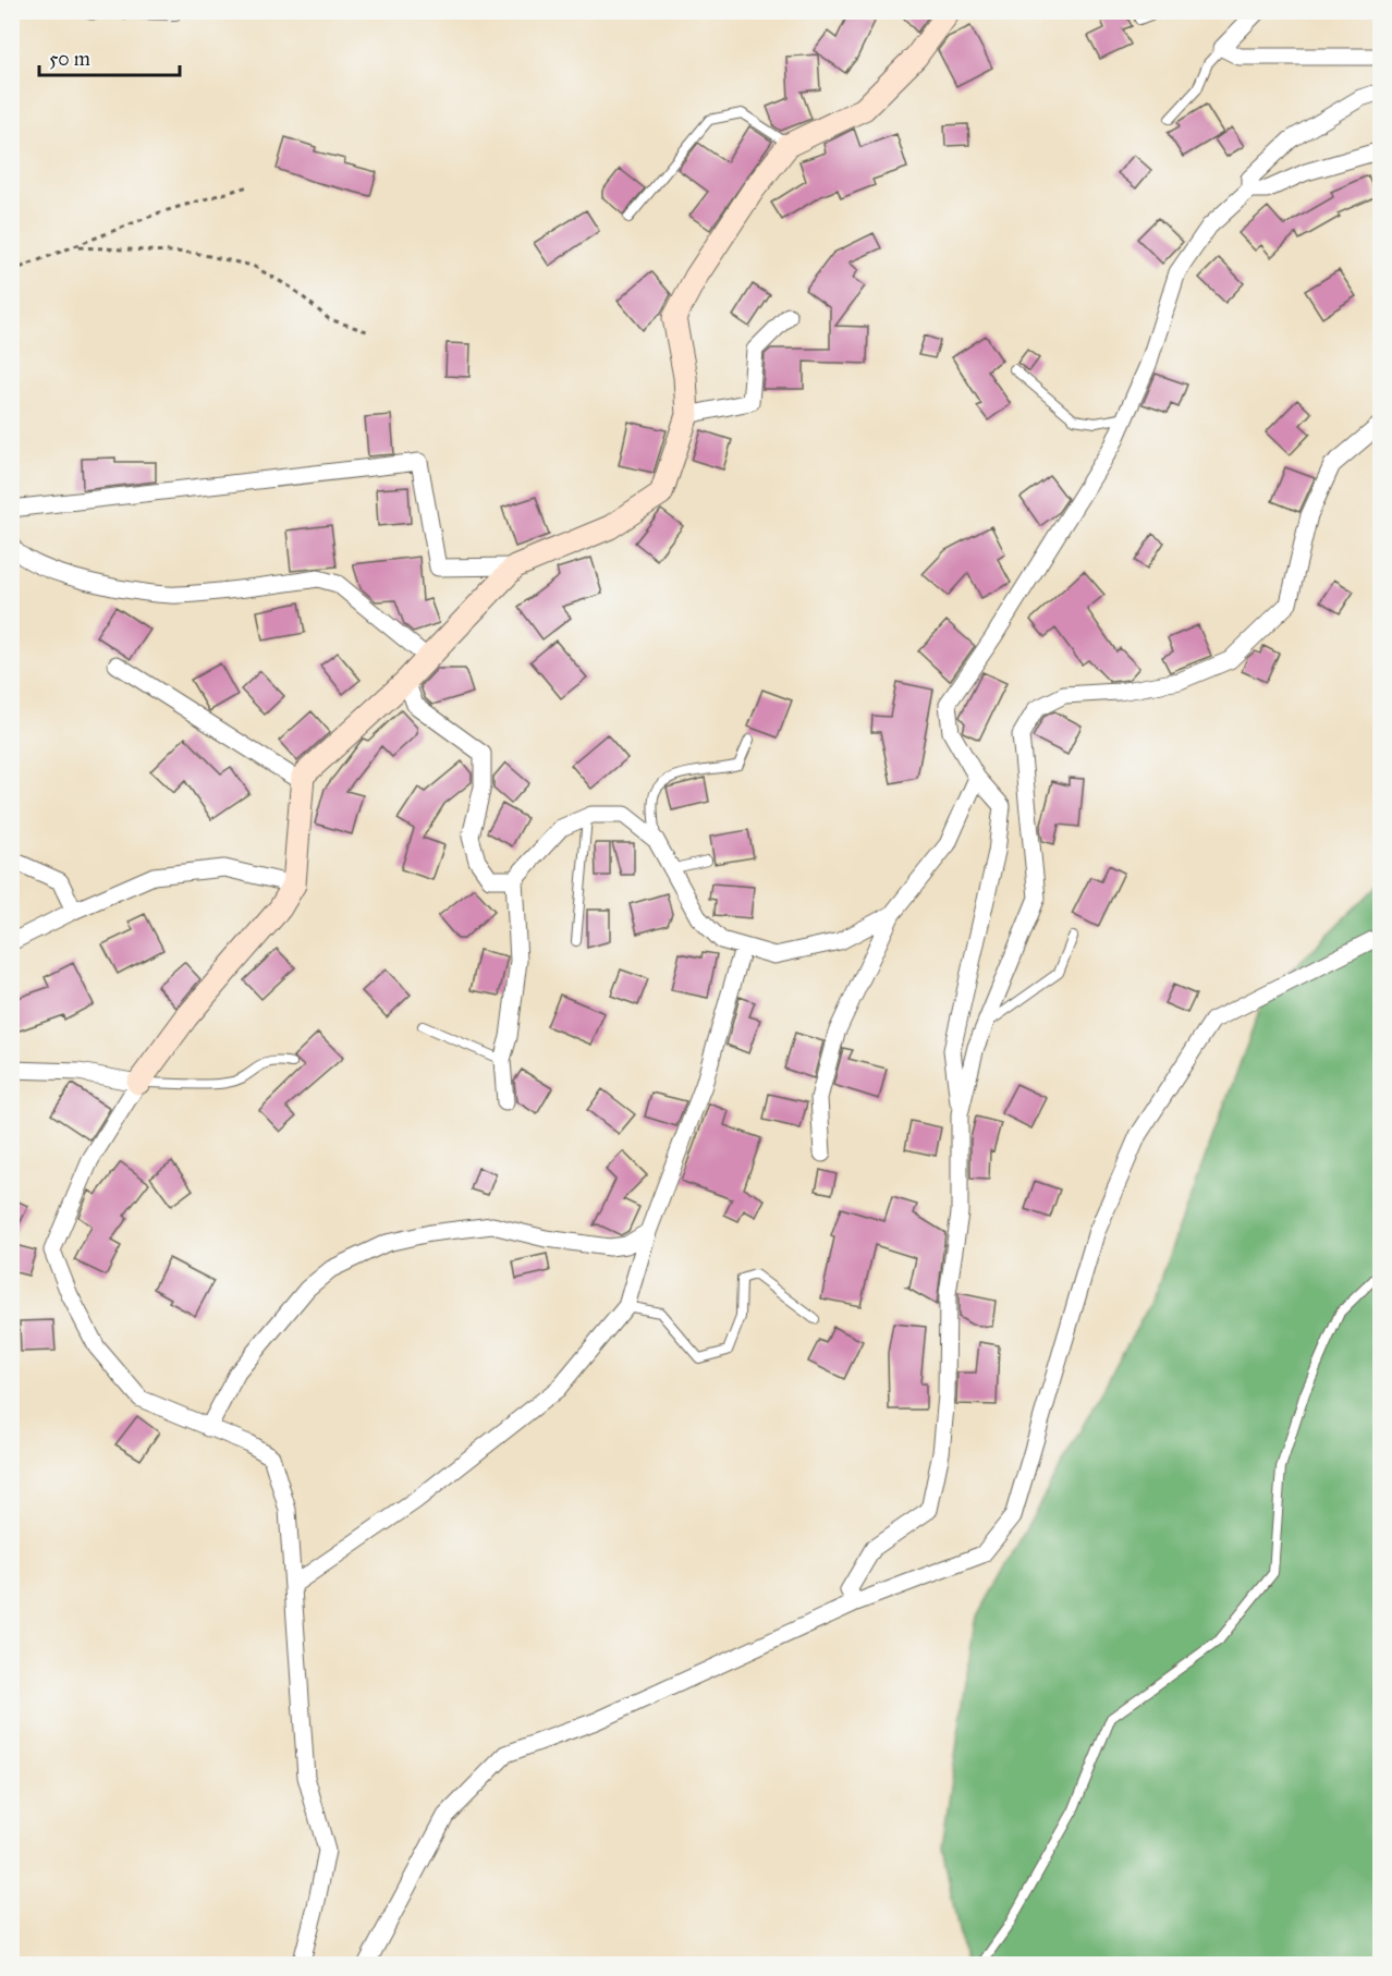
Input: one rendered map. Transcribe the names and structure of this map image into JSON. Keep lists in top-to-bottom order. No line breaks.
{"scale_bar":"50 m"}
